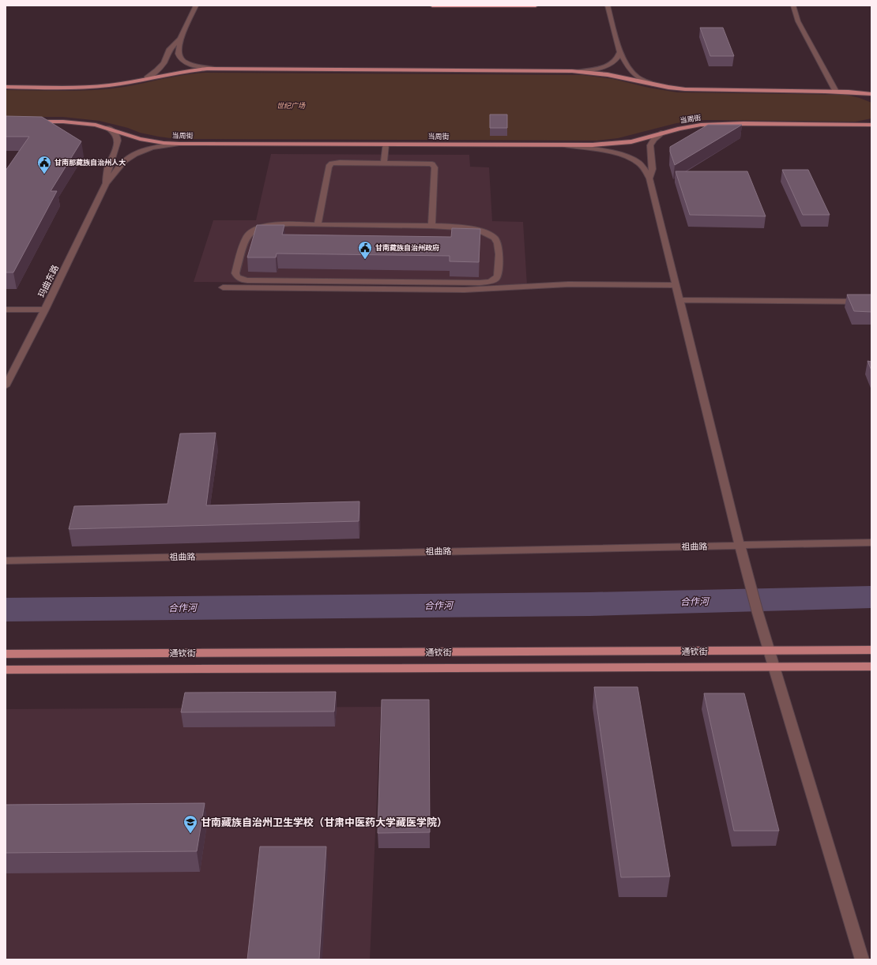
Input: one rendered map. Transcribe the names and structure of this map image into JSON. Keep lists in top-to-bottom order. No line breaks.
{"streets":{"main road":["当周街","通钦街"],"street":["玛曲东路","祖曲路"]},"water":["合作河"],"parks":["世纪广场"],"places":{"public building":["甘南那藏族自治州人大","甘南藏族自治州政府"],"school or university":["甘南藏族自治州卫生学校（甘肃中医药大学藏医学院）"]}}
